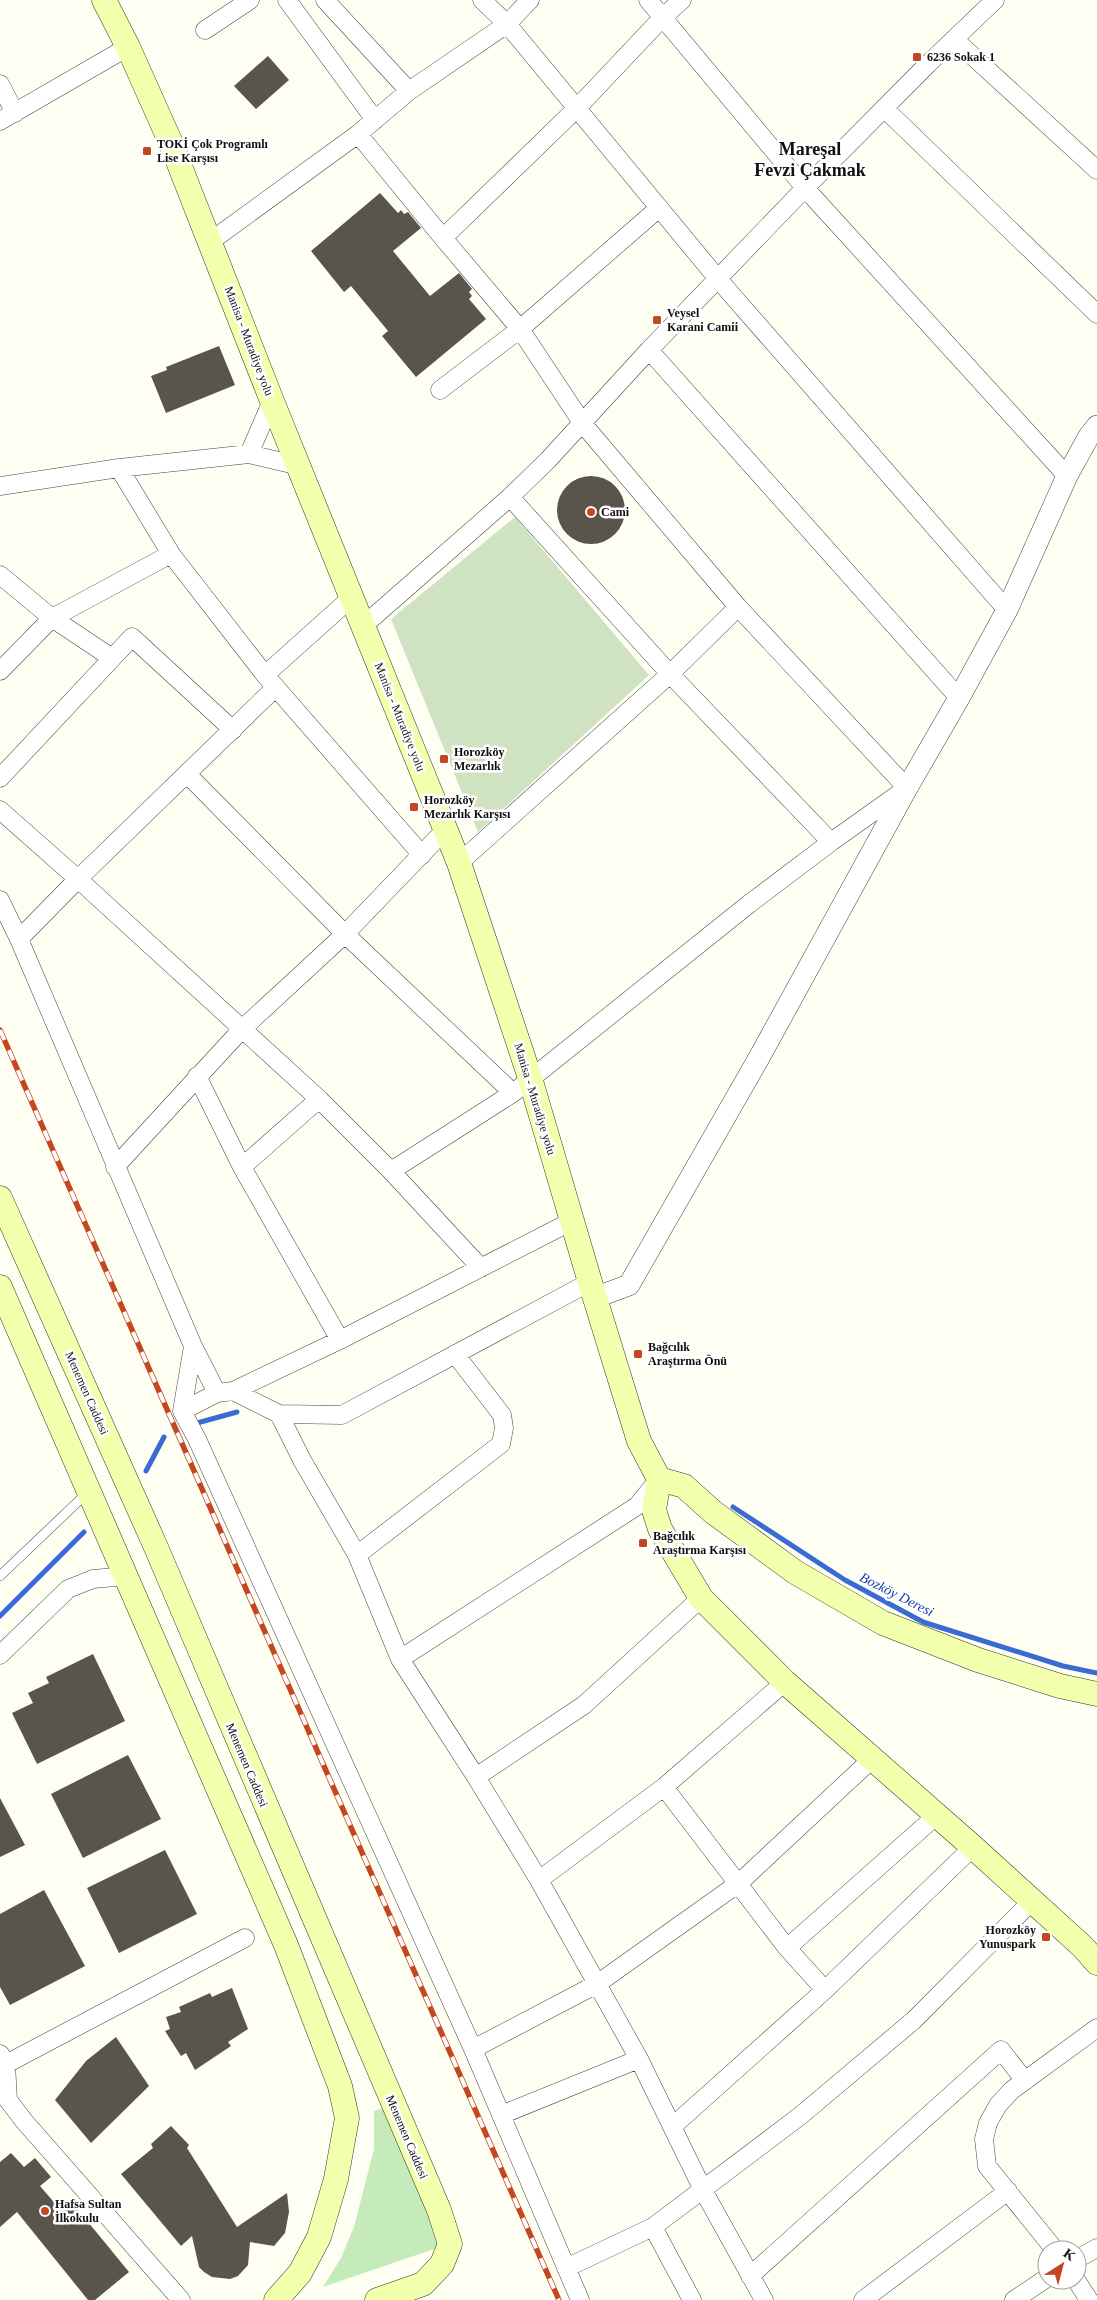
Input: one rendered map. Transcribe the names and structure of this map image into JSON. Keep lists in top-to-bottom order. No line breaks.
{"streets":{"main road":["Manisa - Muradiye yolu","Menemen Caddesi"]},"districts":["Mareşal Fevzi Çakmak"],"water":["Bozköy Deresi"],"places":{"transit":["6236 Sokak 1","TOKİ Çok Programlı Lise Karşısı","Veysel Karani Camii","Horozköy Mezarlık","Horozköy Mezarlık Karşısı","Bağcılık Araştırma Önü","Bağcılık Araştırma Karşısı","Horozköy Yunuspark"],"other":["Cami","Hafsa Sultan İlkokulu"]},"north":"top right"}
